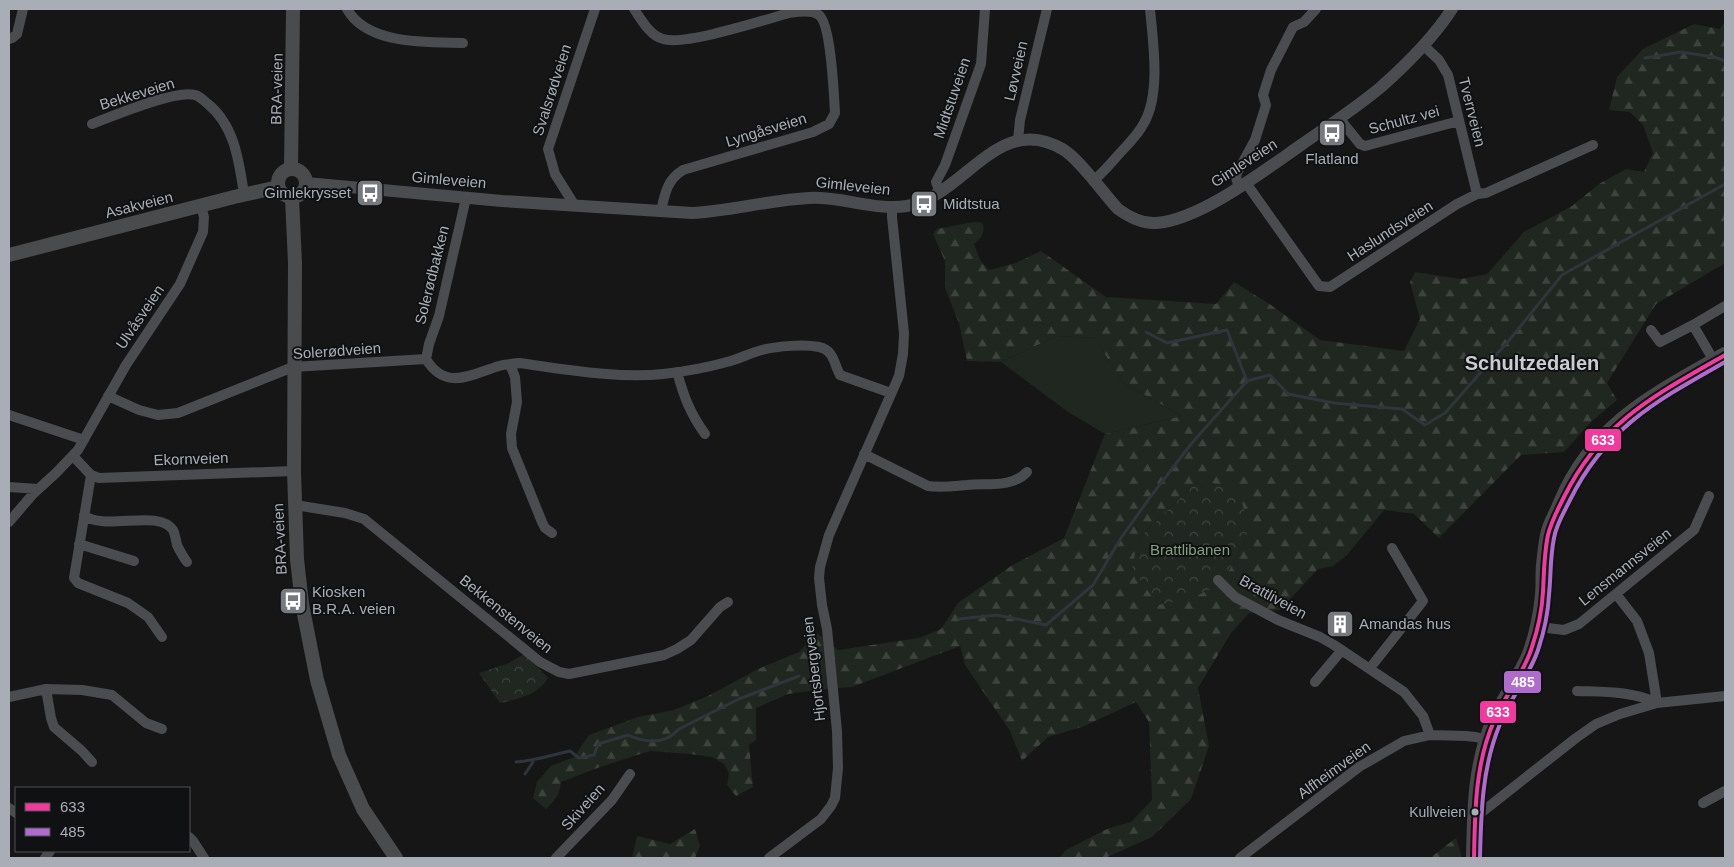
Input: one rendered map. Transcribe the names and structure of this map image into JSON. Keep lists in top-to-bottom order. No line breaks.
{"streets":{"main road":["BRA-veien","Asakveien"],"street":["Løvveien","Svalsrødveien","Bekkeveien","Midtstuveien","Tverrveien","Schultz vei","Lyngåsveien","Gimleveien","Haslundsveien","Solerødbakken","Ulvåsveien","Solerødveien","Ekornveien","Lensmannsveien","Brattliveien","Bekkenstenveien","Hjortsbergveien","Alfheimveien","Skiveien"]},"crossings":[["Løvveien","Gimleveien"],["BRA-veien","Gimleveien"],["BRA-veien","Asakveien"],["BRA-veien","Solerødveien"],["BRA-veien","Ekornveien"],["BRA-veien","Bekkenstenveien"],["Svalsrødveien","Gimleveien"],["Bekkeveien","Asakveien"],["Midtstuveien","Gimleveien"],["Tverrveien","Schultz vei"],["Tverrveien","Gimleveien"],["Tverrveien","Haslundsveien"],["Schultz vei","Gimleveien"],["Lyngåsveien","Gimleveien"],["Gimleveien","Asakveien"],["Gimleveien","Haslundsveien"],["Gimleveien","Solerødbakken"],["Gimleveien","Hjortsbergveien"],["Asakveien","Ulvåsveien"],["Solerødbakken","Solerødveien"],["Ulvåsveien","Solerødveien"],["Brattliveien","Alfheimveien"]],"districts":["Schultzedalen"],"parks":["Brattlibanen"],"places":{"bus stop":["Flatland","Gimlekrysset","Midtstua","Kiosken B.R.A. veien"],"building":["Amandas hus"],"other":["Kullveien"]},"lines":["transit line 633","transit line 485"],"legend":["633","485"]}
